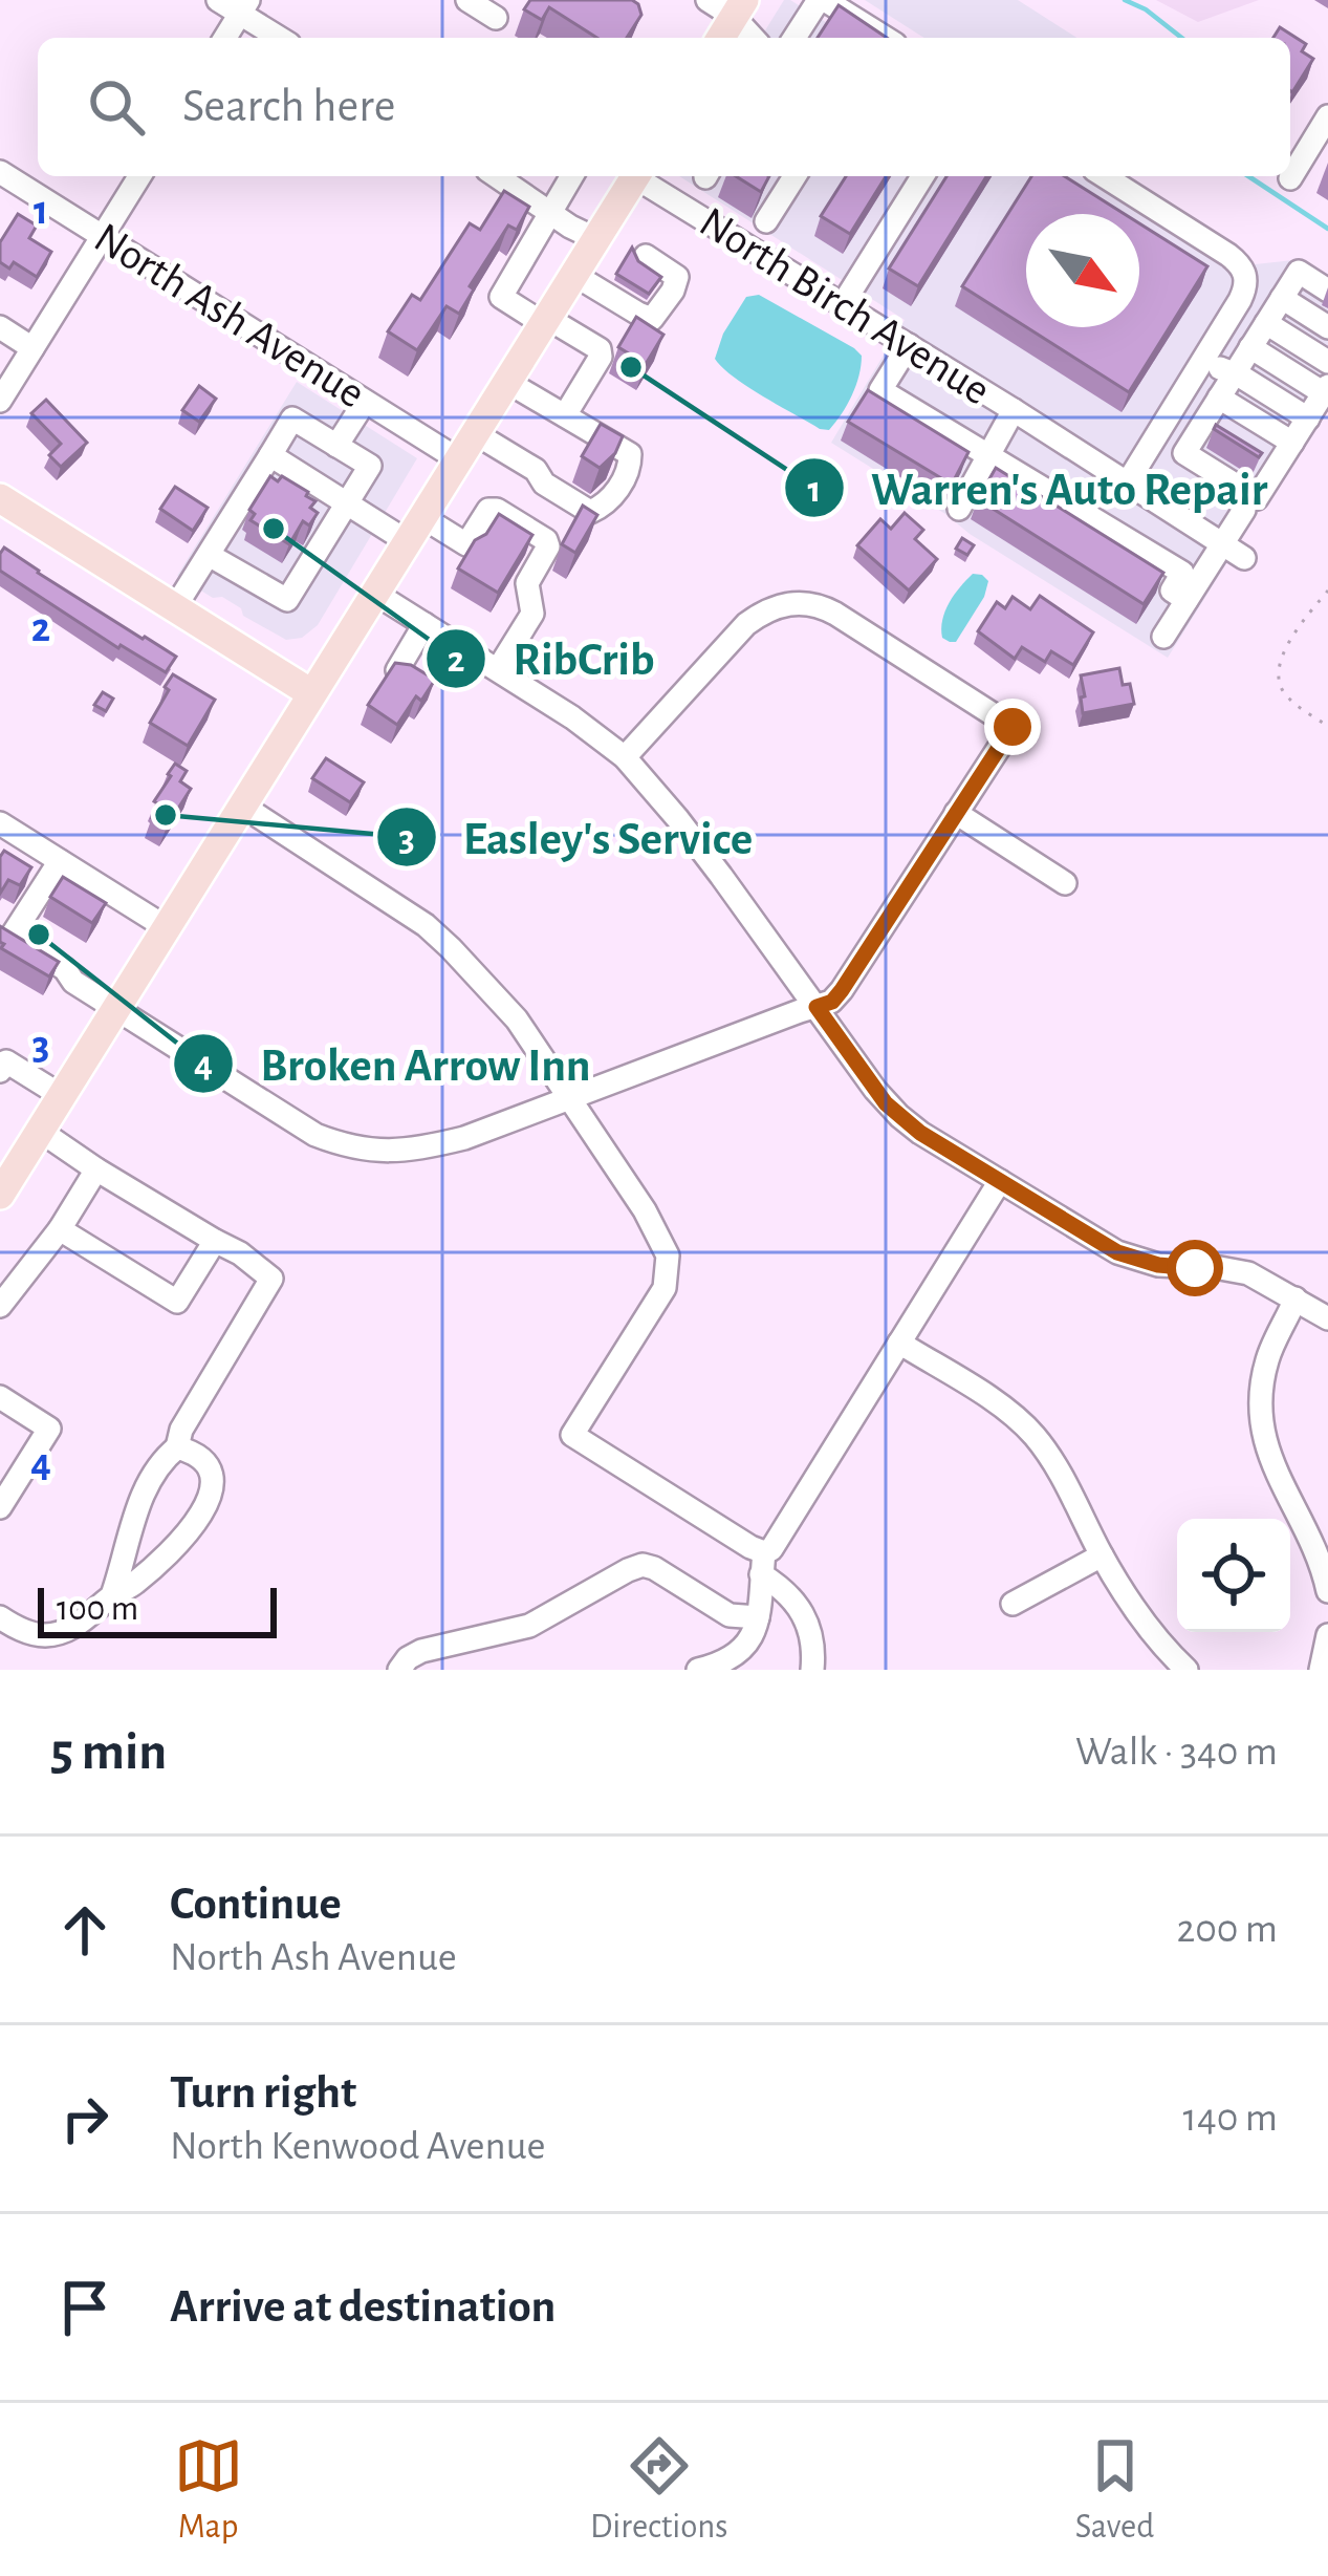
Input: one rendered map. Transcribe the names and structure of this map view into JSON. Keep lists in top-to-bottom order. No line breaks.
{"streets":{"street":["North Birch Avenue","North Ash Avenue"]},"places":["Warren's Auto Repair","RibCrib","Easley's Service","Broken Arrow Inn"],"scale_bar":"100 m","north":"bottom right","page":{"search":"Search here","scale":"100 m","heading":["5 min","Walk · 340 m"],"list":[["Continue","North Ash Avenue","200 m"],["Turn right","North Kenwood Avenue","140 m"],"Arrive at destination"],"nav":["Map","Directions","Saved"]},"grid":{"rows":["1","2","3","4"]}}
